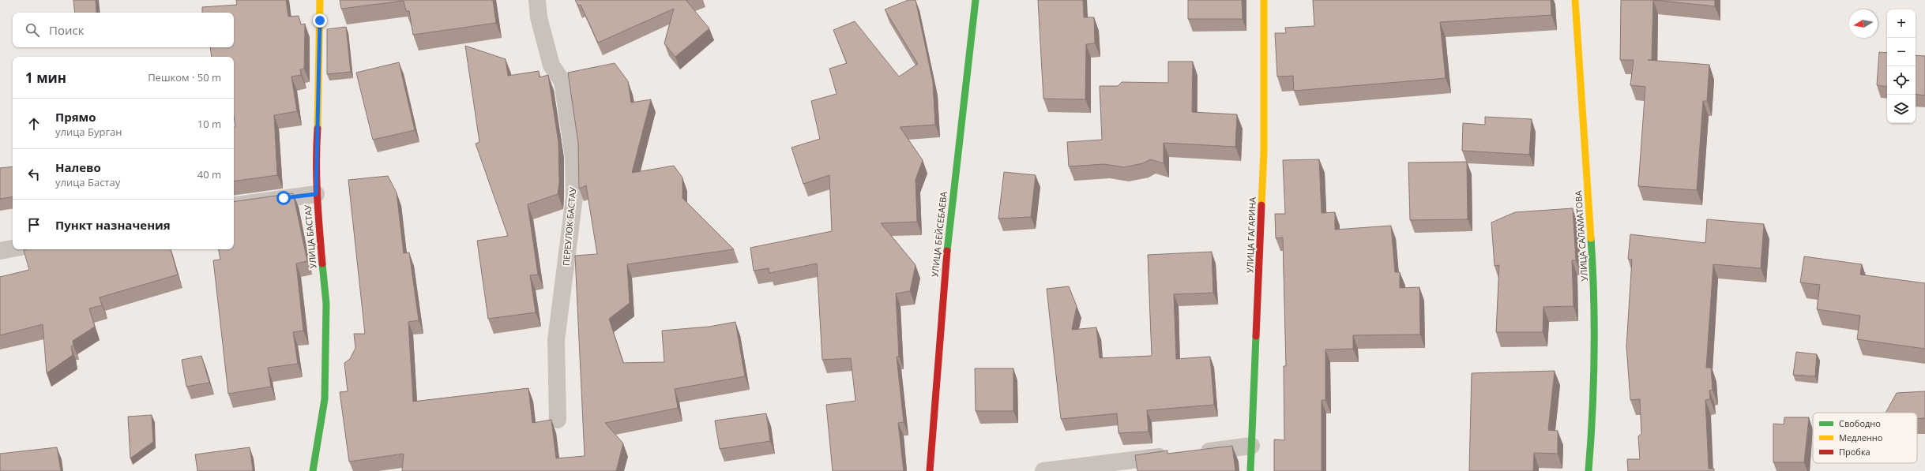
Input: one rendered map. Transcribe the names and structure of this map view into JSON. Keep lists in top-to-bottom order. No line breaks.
{"streets":{"street":["ПЕРЕУЛОК БАСТАУ","УЛИЦА БЕЙСЕБАЕВА","УЛИЦА ГАГАРИНА","УЛИЦА САЛАМАТОВА","УЛИЦА БАСТАУ"]},"legend":["Свободно","Медленно","Пробка"],"north":"left","page":{"map_buttons":["+","−"],"search":"Поиск","heading":["1 мин","Пешком · 50 m"],"list":[["Прямо","улица Бурган","10 m"],["Налево","улица Бастау","40 m"],"Пункт назначения"]}}
